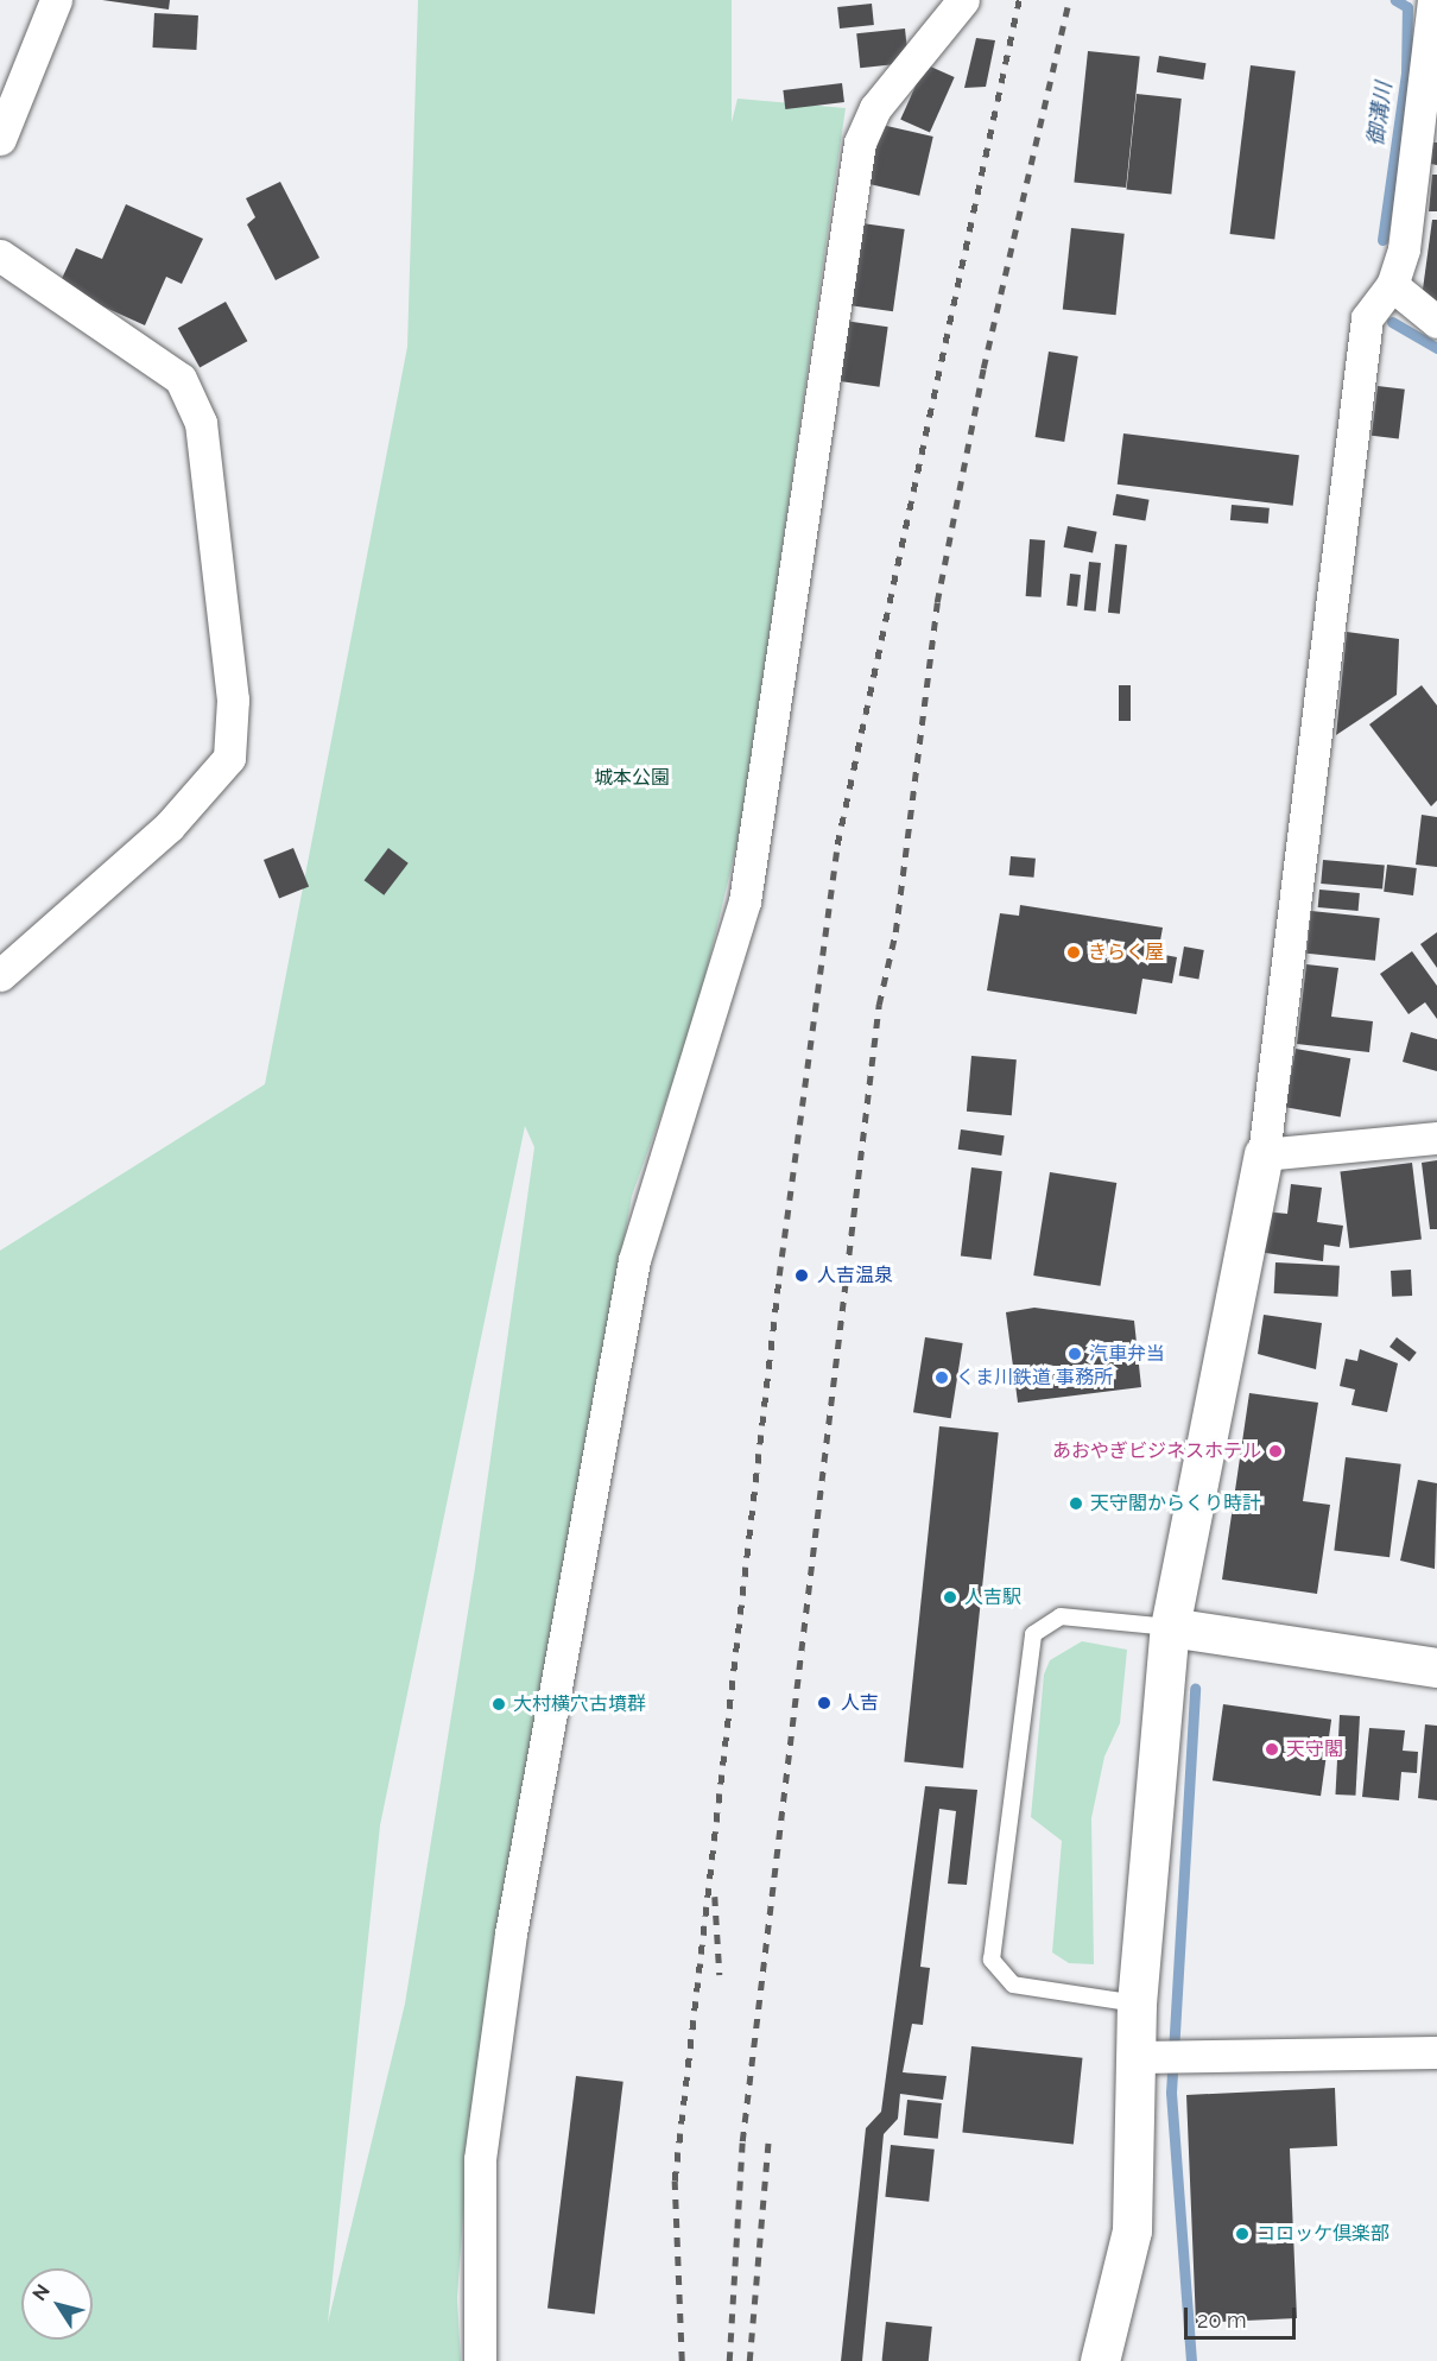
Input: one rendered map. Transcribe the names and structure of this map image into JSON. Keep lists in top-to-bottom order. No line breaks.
{"water":["御溝川"],"parks":["城本公園"],"places":["きらく屋","人吉温泉","汽車弁当","くま川鉄道 事務所","あおやぎビジネスホテル","天守閣からくり時計","人吉駅","人吉","大村横穴古墳群","天守閣","コロッケ倶楽部"],"scale_bar":"20 m","north":"top left"}
